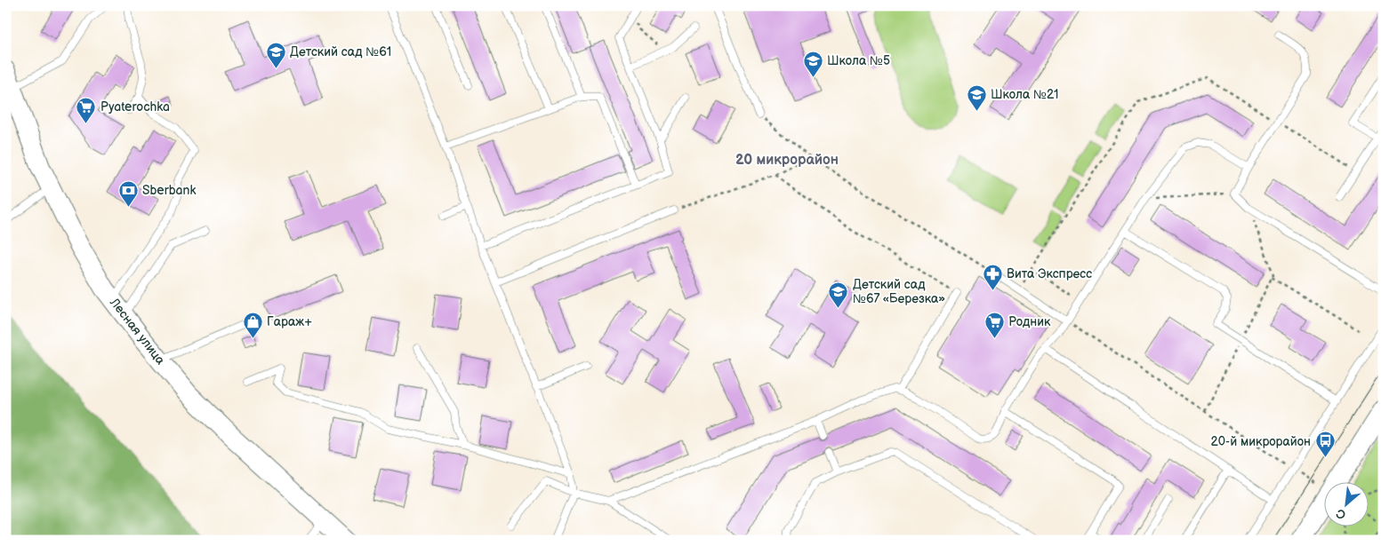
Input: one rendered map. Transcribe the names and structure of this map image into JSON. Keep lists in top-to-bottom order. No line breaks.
{"streets":{"main road":["Лесная улица"]},"districts":["20 микрорайон"],"places":{"school or university":["Детский сад №61","Школа №5","Школа №21","Детский сад №67 «Березка»"],"supermarket":["Pyaterochka","Родник"],"bank":["Sberbank"],"pharmacy":["Вита Экспресс"],"shop":["Гараж+"],"bus stop":["20-й микрорайон"]},"north":"bottom left"}
